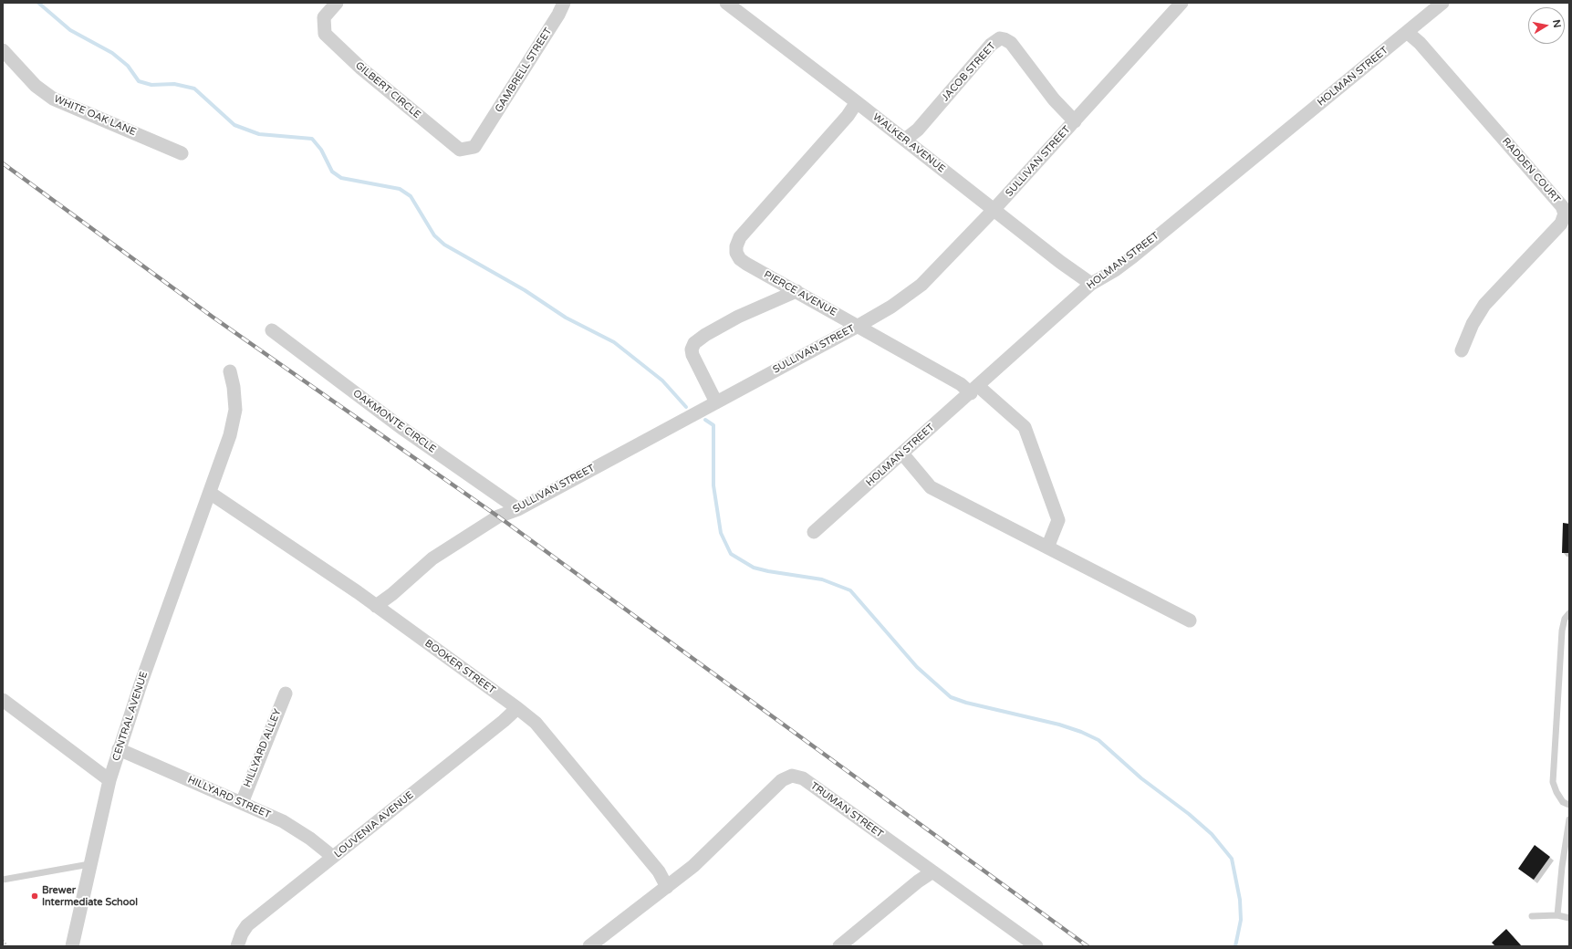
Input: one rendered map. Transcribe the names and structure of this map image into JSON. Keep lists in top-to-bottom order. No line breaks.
{"streets":{"street":["GAMBRELL STREET","JACOB STREET","HOLMAN STREET","GILBERT CIRCLE","WHITE OAK LANE","WALKER AVENUE","SULLIVAN STREET","RADDEN COURT","PIERCE AVENUE","OAKMONTE CIRCLE","BOOKER STREET","CENTRAL AVENUE","HILLYARD ALLEY","HILLYARD STREET","TRUMAN STREET","LOUVENIA AVENUE"]},"crossings":[["GAMBRELL STREET","GILBERT CIRCLE"],["JACOB STREET","WALKER AVENUE"],["JACOB STREET","SULLIVAN STREET"],["HOLMAN STREET","WALKER AVENUE"],["HOLMAN STREET","RADDEN COURT"],["HOLMAN STREET","PIERCE AVENUE"],["WALKER AVENUE","SULLIVAN STREET"],["WALKER AVENUE","PIERCE AVENUE"],["SULLIVAN STREET","PIERCE AVENUE"],["SULLIVAN STREET","OAKMONTE CIRCLE"],["SULLIVAN STREET","BOOKER STREET"],["BOOKER STREET","CENTRAL AVENUE"],["BOOKER STREET","TRUMAN STREET"],["BOOKER STREET","LOUVENIA AVENUE"],["CENTRAL AVENUE","HILLYARD STREET"],["HILLYARD ALLEY","HILLYARD STREET"],["HILLYARD STREET","LOUVENIA AVENUE"]],"places":["Brewer Intermediate School"],"north":"right"}
